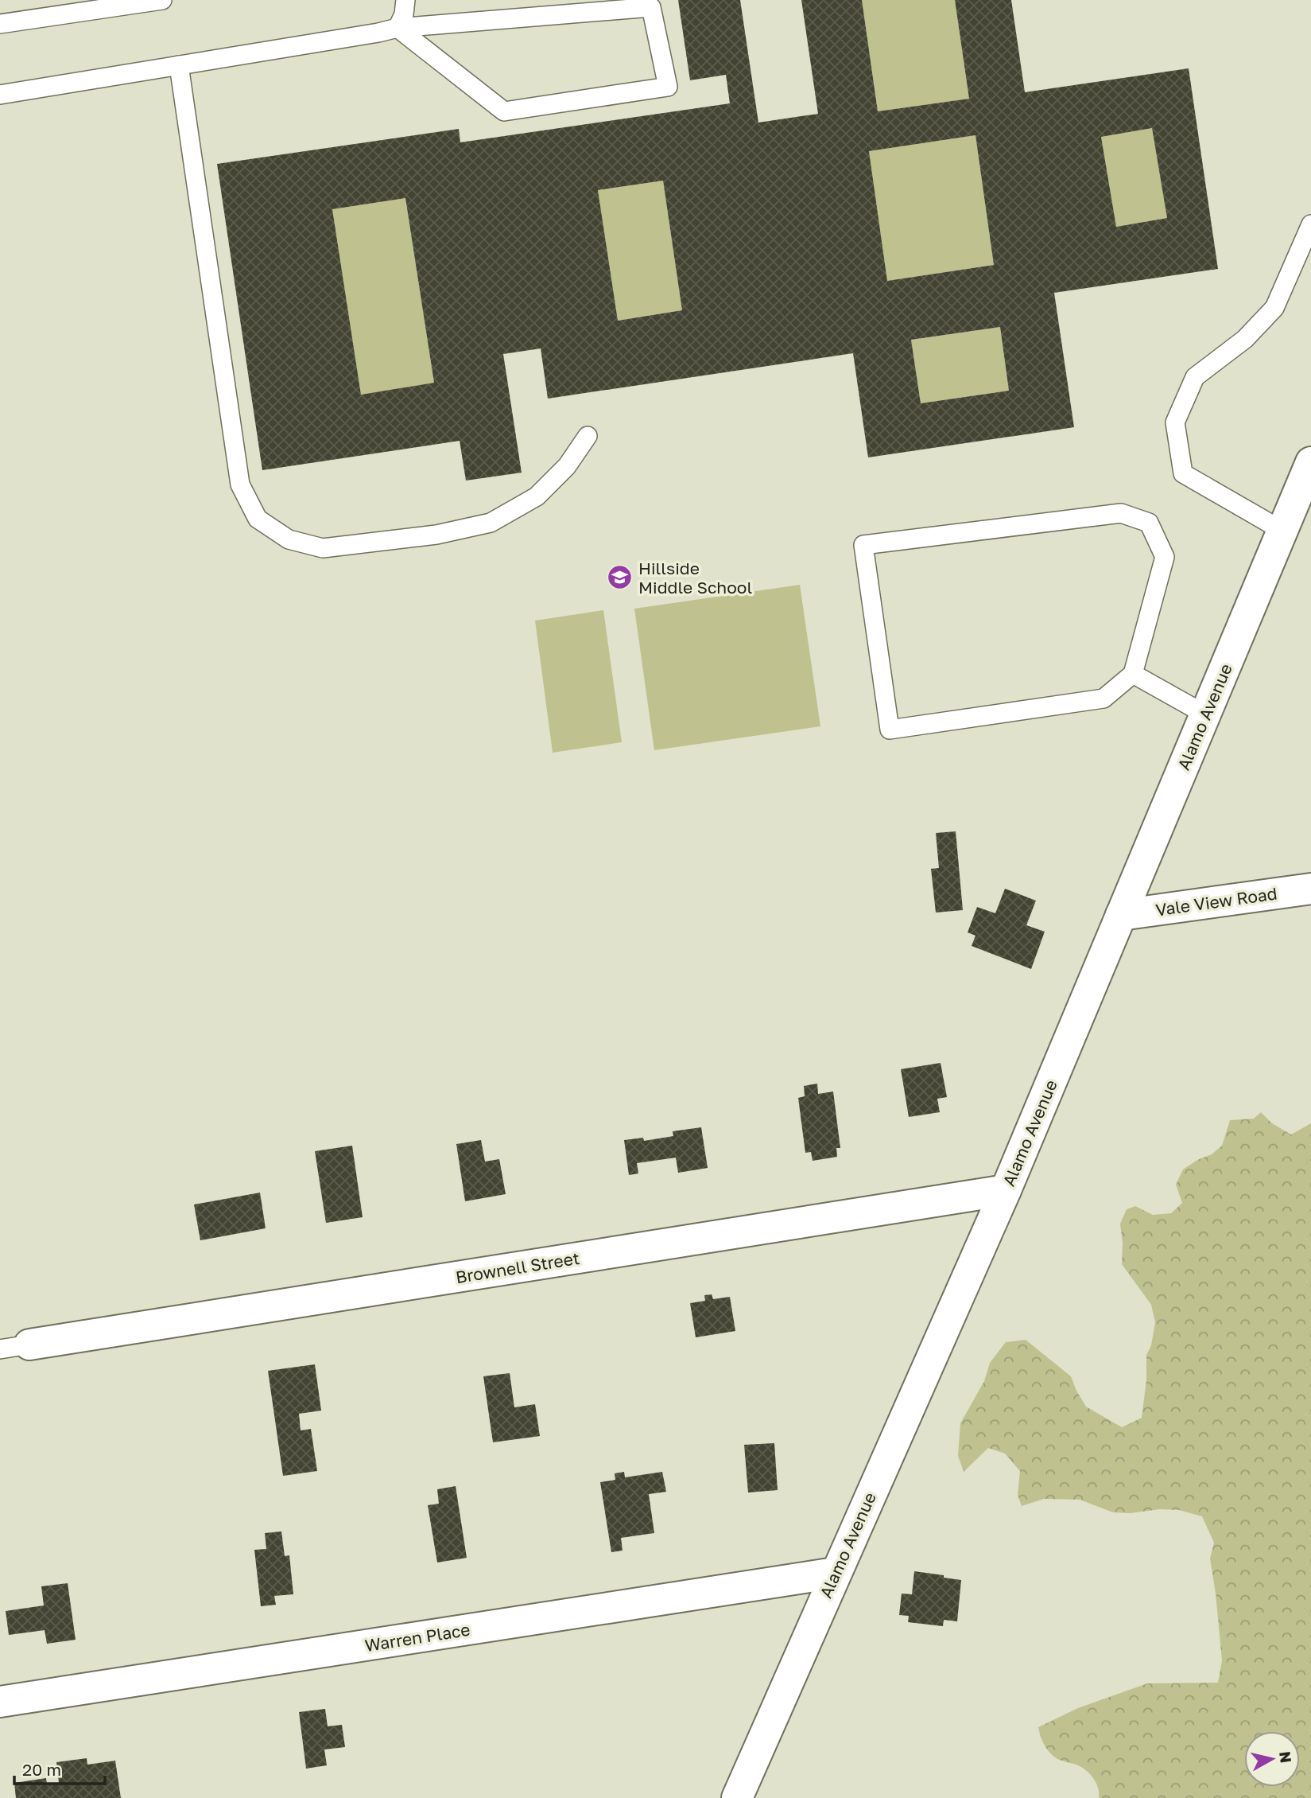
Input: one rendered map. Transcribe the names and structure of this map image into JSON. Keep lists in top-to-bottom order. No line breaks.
{"streets":{"street":["Alamo Avenue","Vale View Road","Brownell Street","Warren Place"]},"crossings":[["Alamo Avenue","Vale View Road"],["Alamo Avenue","Brownell Street"],["Alamo Avenue","Warren Place"]],"places":{"school or university":["Hillside Middle School"]},"scale_bar":"20 m","north":"right"}
